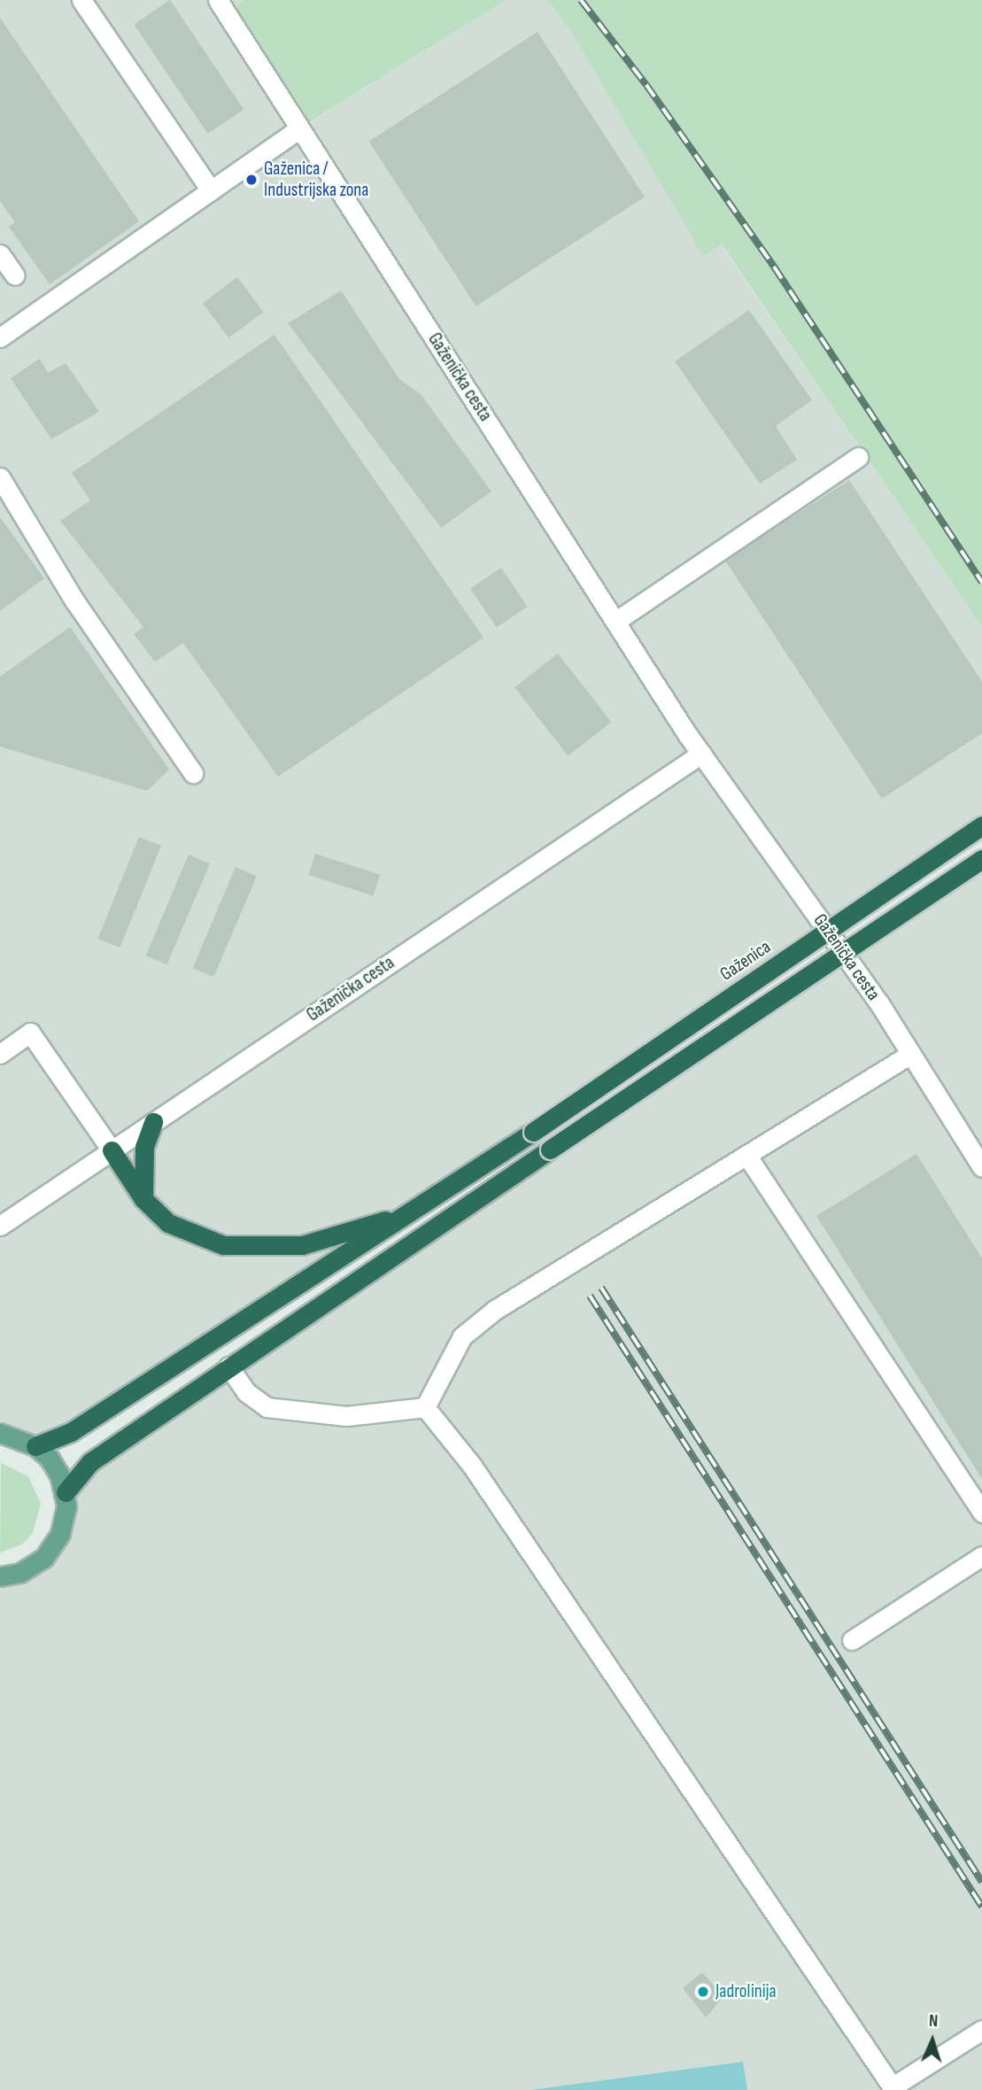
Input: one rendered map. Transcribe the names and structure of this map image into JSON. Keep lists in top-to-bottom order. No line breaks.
{"streets":{"highway":["Gaženica"],"street":["Gaženička cesta"]},"places":["Gaženica / Industrijska zona","Jadrolinija"],"north":"top"}
